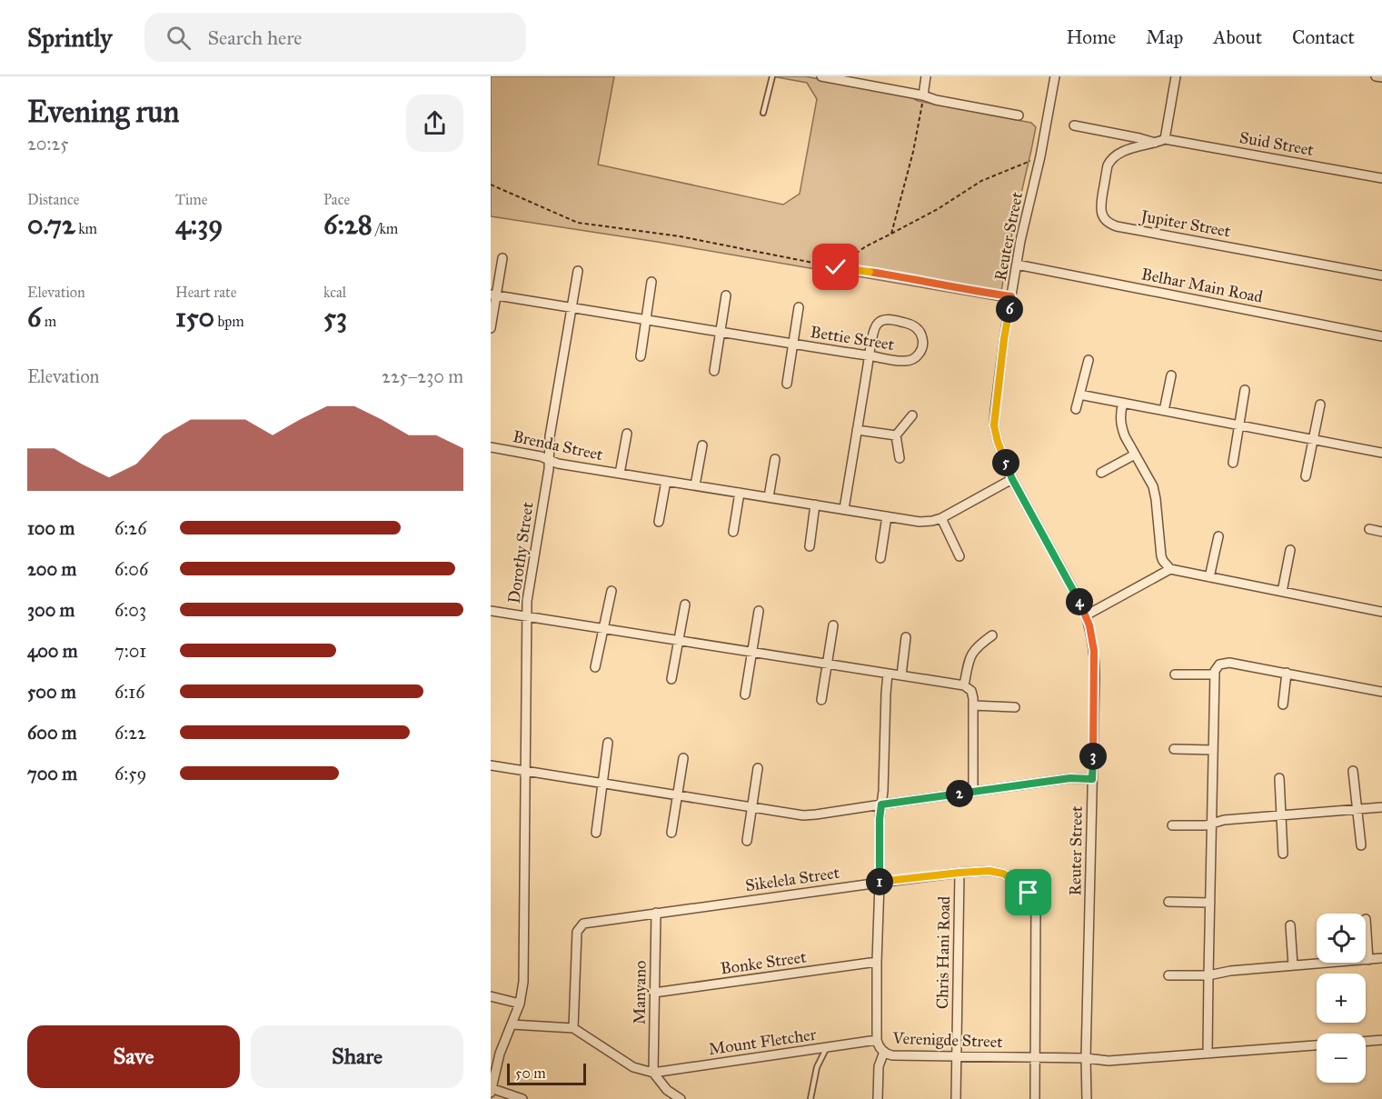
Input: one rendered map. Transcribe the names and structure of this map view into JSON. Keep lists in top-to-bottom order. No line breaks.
{"streets":{"street":["Suid Street","Jupiter Street","Reuter Street","Belhar Main Road","Bettie Street","Brenda Street","Dorothy Street","Sikelela Street","Chris Hani Road","Bonke Street","Manyano","Verenigde Street","Mount Fletcher"]},"crossings":[["Suid Street","Jupiter Street"],["Reuter Street","Belhar Main Road"],["Reuter Street","Brenda Street"],["Reuter Street","Verenigde Street"],["Bettie Street","Dorothy Street"],["Brenda Street","Dorothy Street"],["Sikelela Street","Chris Hani Road"],["Sikelela Street","Manyano"],["Sikelela Street","Verenigde Street"],["Chris Hani Road","Verenigde Street"],["Bonke Street","Manyano"],["Bonke Street","Verenigde Street"],["Manyano","Mount Fletcher"],["Verenigde Street","Mount Fletcher"]],"scale_bar":"50 m","page":{"header":"Sprintly","search":"Search here","nav":["Home","Map","About","Contact"],"heading":["Evening run","20:25"],"stats":[["Distance","0.72 km"],["Time","4:39"],["Pace","6:28 /km"],["Elevation","6 m"],["Heart rate","150 bpm"],["kcal","53"]],"pins":["6","5","4","3","2","1"],"chart":["Elevation","225–230 m"],"list":[{"name":"100 m","note":"6:26"},{"name":"200 m","note":"6:06"},{"name":"300 m","note":"6:03"},{"name":"400 m","note":"7:01"},{"name":"500 m","note":"6:16"},{"name":"600 m","note":"6:22"},{"name":"700 m","note":"6:59"}],"map_buttons":["+","−"],"buttons":["Save","Share"],"scale":"50 m"}}
